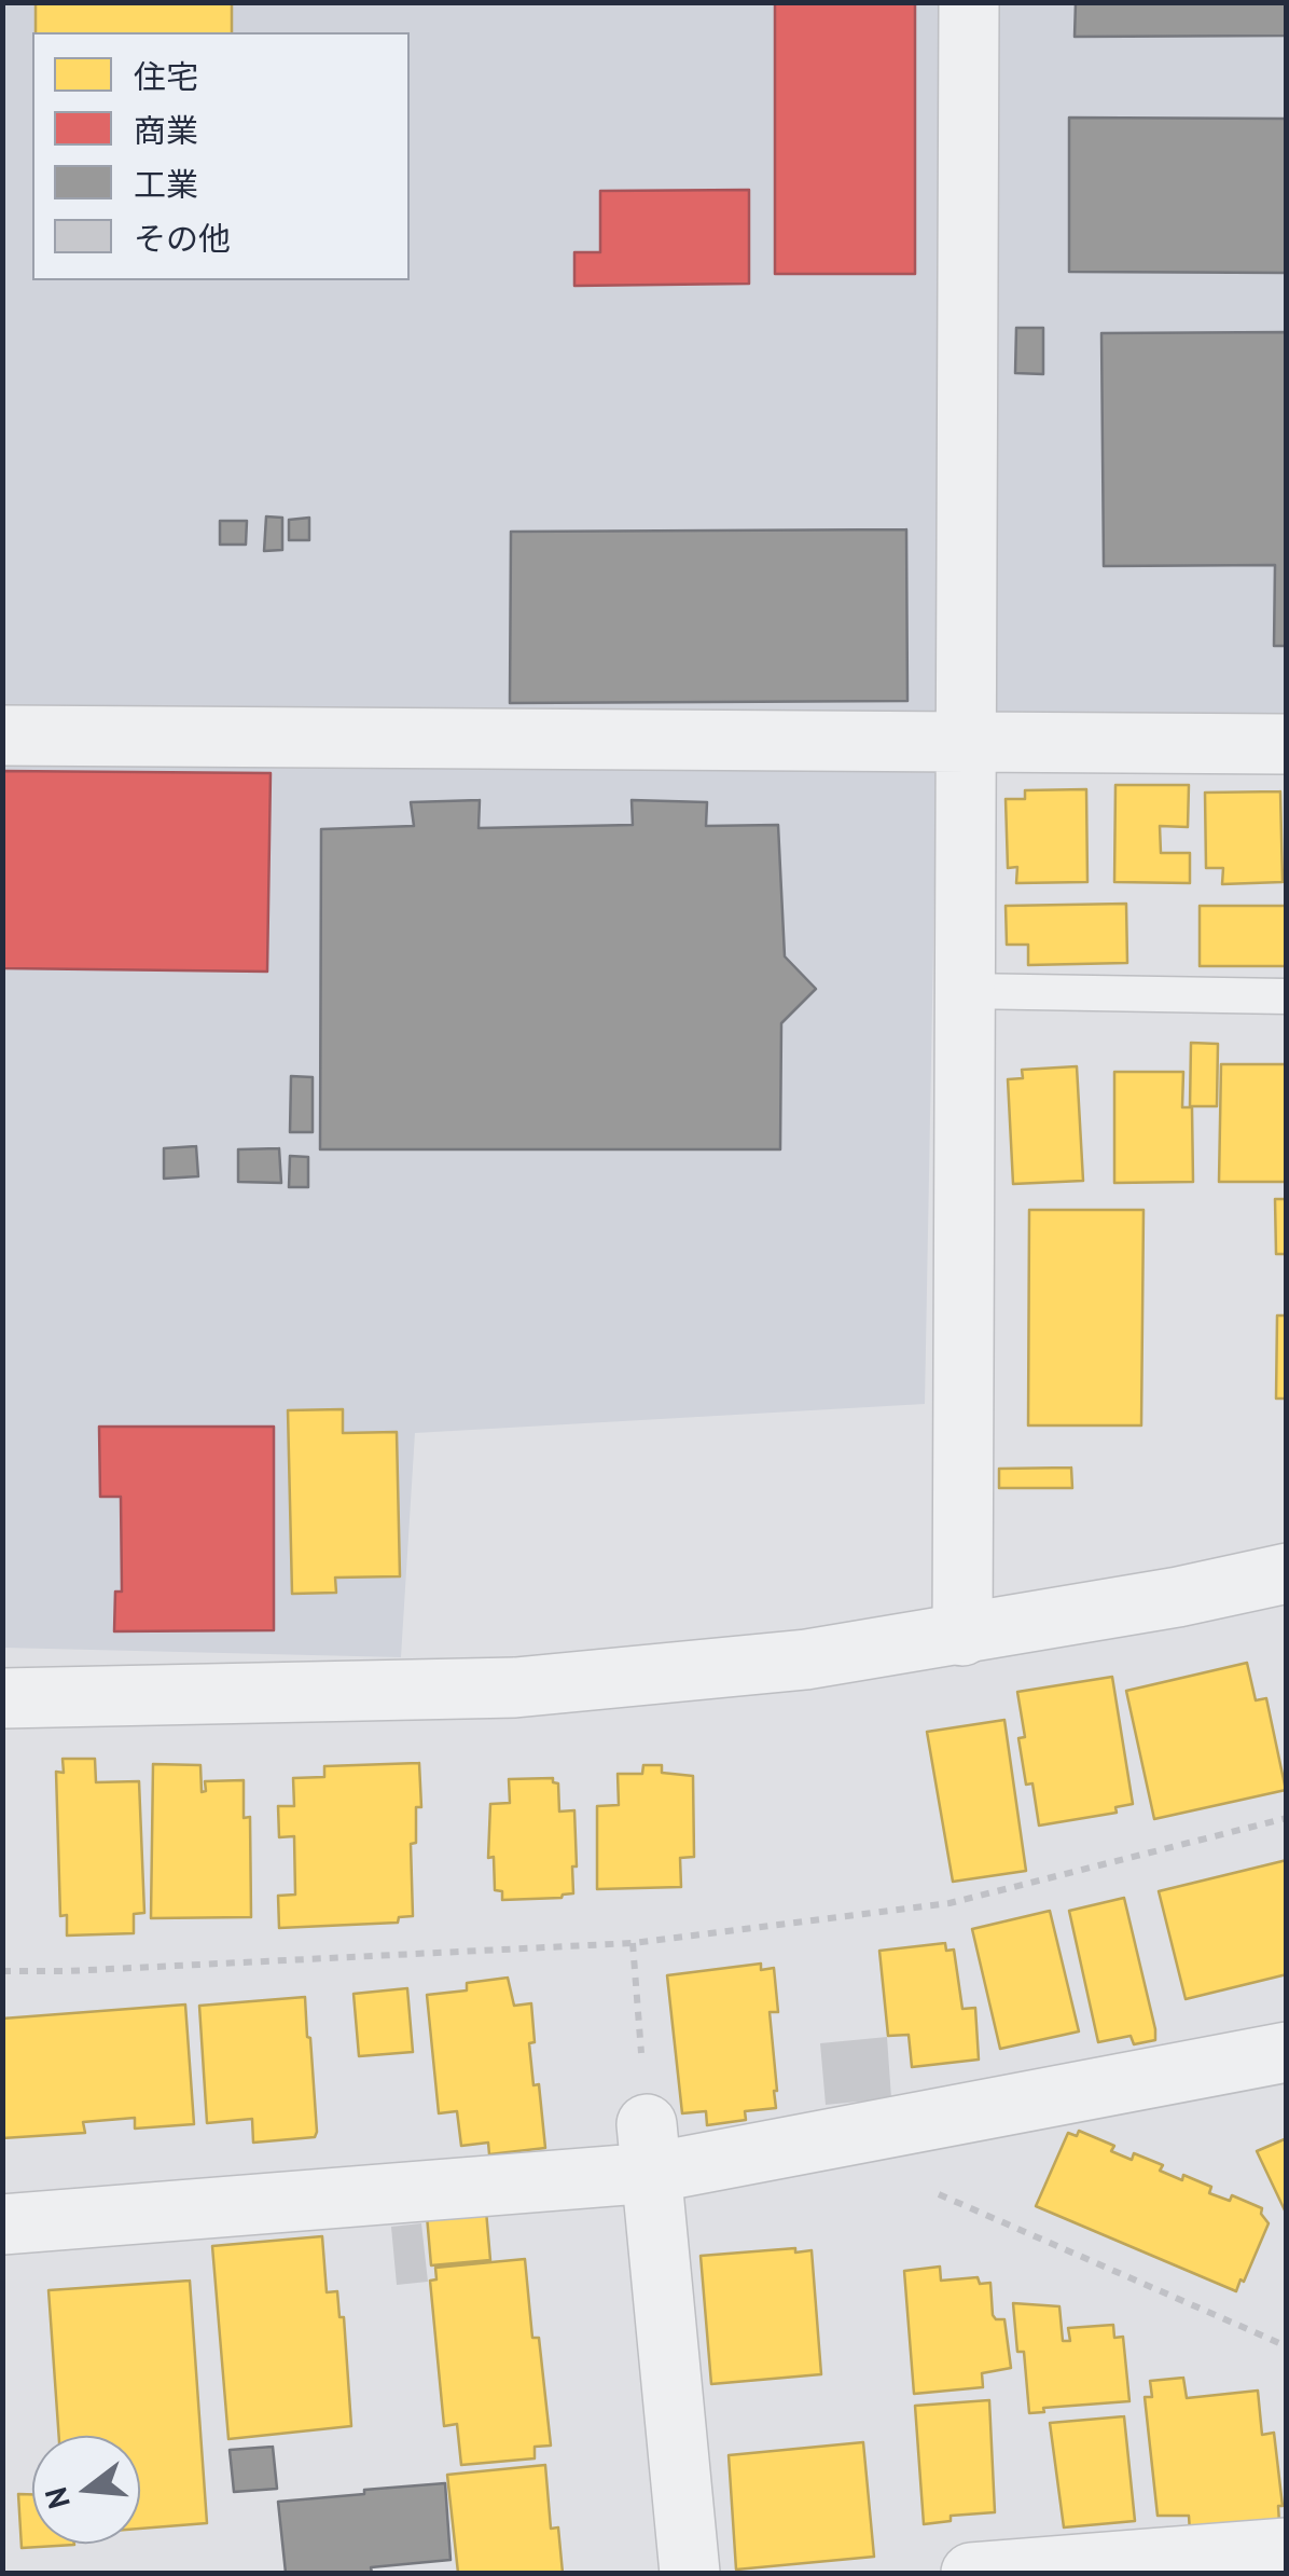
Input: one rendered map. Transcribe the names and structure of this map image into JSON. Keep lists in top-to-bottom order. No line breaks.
{"legend":["住宅","商業","工業","その他"],"north":"left"}
